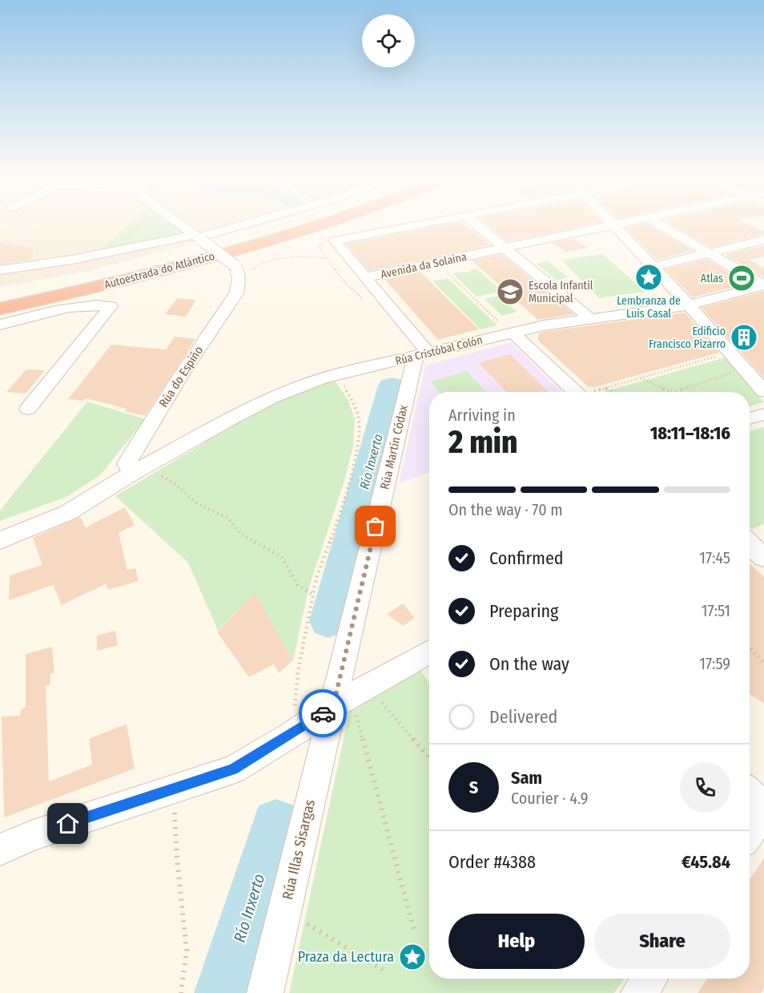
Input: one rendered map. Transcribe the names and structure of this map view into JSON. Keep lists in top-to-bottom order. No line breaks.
{"streets":{"highway":["Autoestrada do Atlántico"],"street":["Avenida da Solaina","Rúa Cristóbal Colón","Rúa do Espiño","Rúa Martín Códax","Rúa Illas Sisargas"]},"crossings":[["Rúa Cristóbal Colón","Rúa do Espiño"],["Rúa Cristóbal Colón","Rúa Martín Códax"],["Rúa Martín Códax","Rúa Illas Sisargas"]],"water":["Río Inxerto"],"places":{"place":["Lembranza de Luis Casal","Praza da Lectura"],"sports":["Atlas"],"school or university":["Escola Infantil Municipal"],"building":["Edificio Francisco Pizarro"]},"page":{"heading":["2 min","Arriving in","18:11–18:16"],"panel":["Sam","Courier · 4.9","Order #4388","€45.84"],"bar":"On the way · 70 m","list":[["Confirmed","17:45"],["Preparing","17:51"],["On the way","17:59"],"Delivered"],"round":"S","buttons":["Help","Share"]}}
